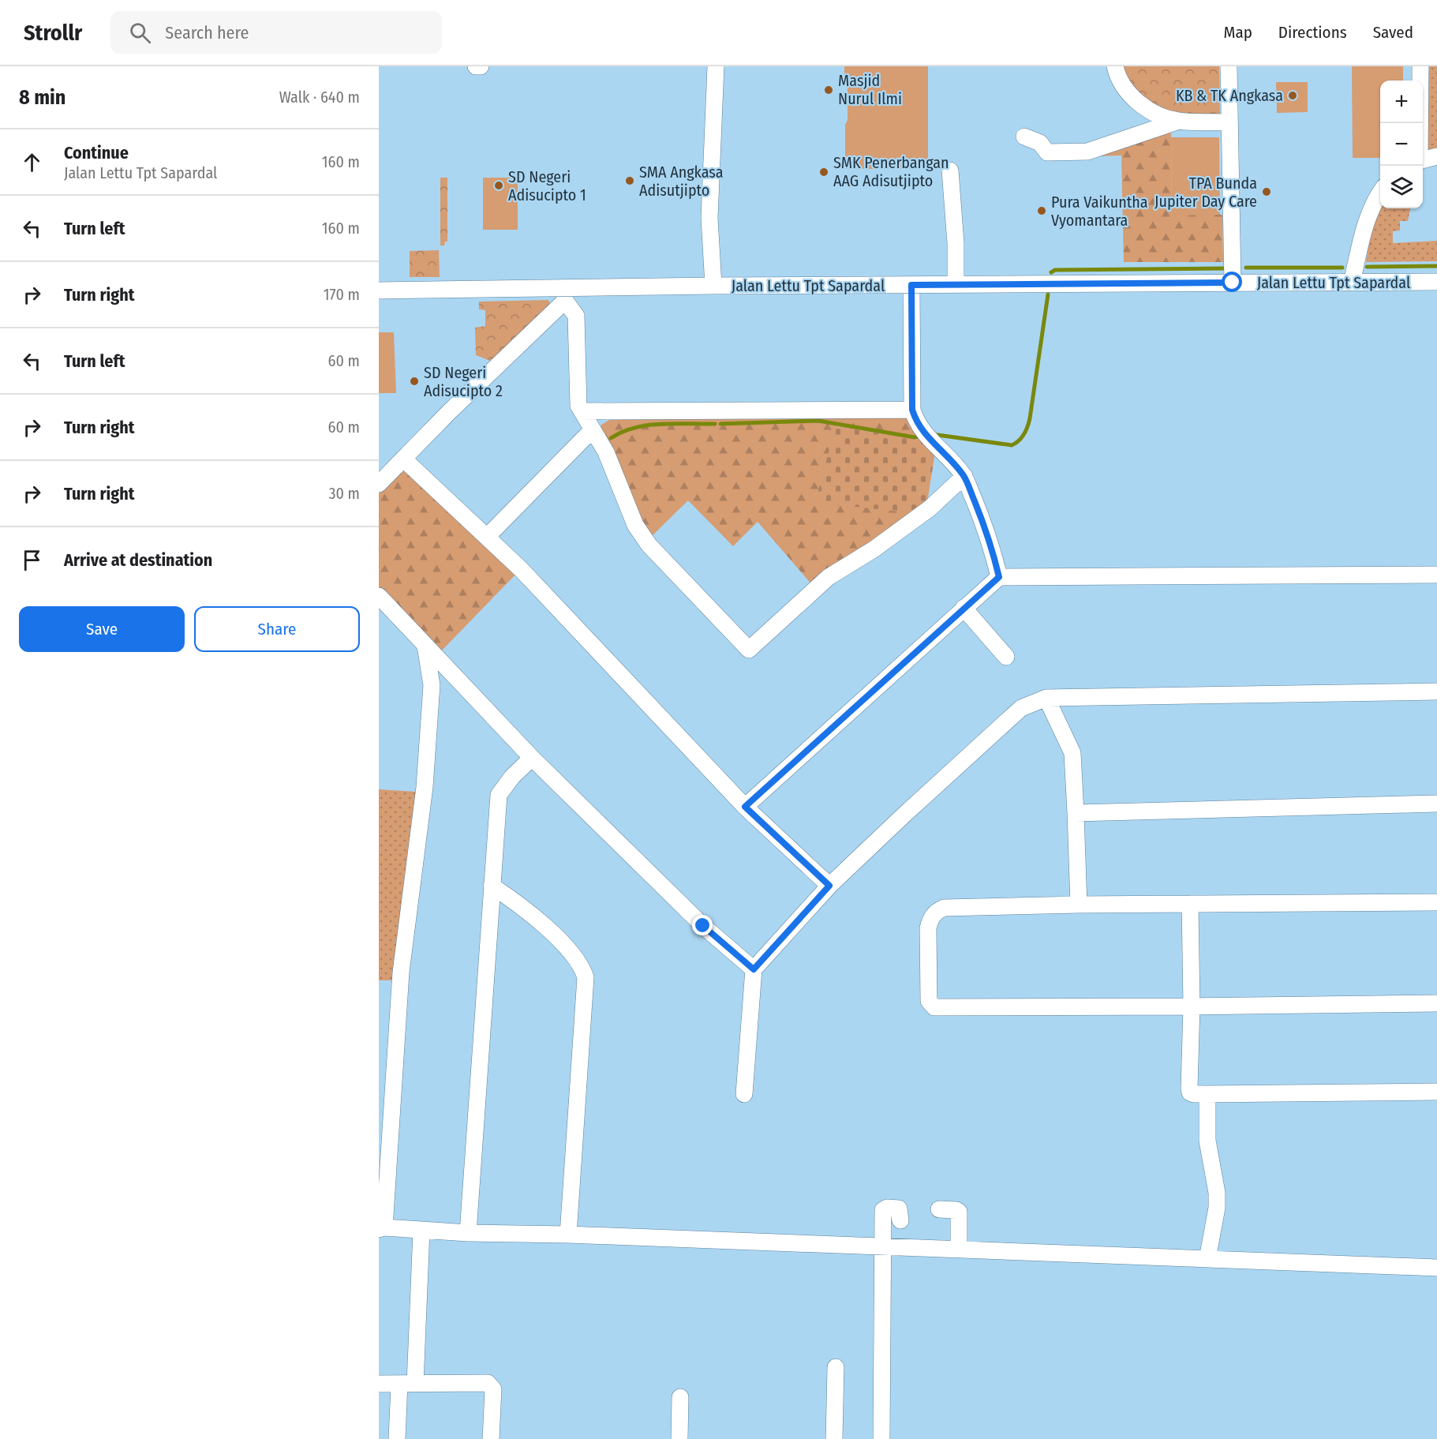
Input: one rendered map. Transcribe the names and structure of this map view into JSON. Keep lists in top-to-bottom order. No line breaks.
{"streets":{"street":["Jalan Lettu Tpt Sapardal"]},"places":["Masjid Nurul Ilmi","KB & TK Angkasa","SMK Penerbangan AAG Adisutjipto","SMA Angkasa Adisutjipto","SD Negeri Adisucipto 1","TPA Bunda Jupiter Day Care","Pura Vaikuntha Vyomantara","SD Negeri Adisucipto 2"],"page":{"header":"Strollr","search":"Search here","nav":["Map","Directions","Saved"],"heading":["8 min","Walk · 640 m"],"map_buttons":["+","−"],"list":[["Continue","Jalan Lettu Tpt Sapardal","160 m"],["Turn left","160 m"],["Turn right","170 m"],["Turn left","60 m"],["Turn right","60 m"],["Turn right","30 m"],"Arrive at destination"],"buttons":["Save","Share"]}}
